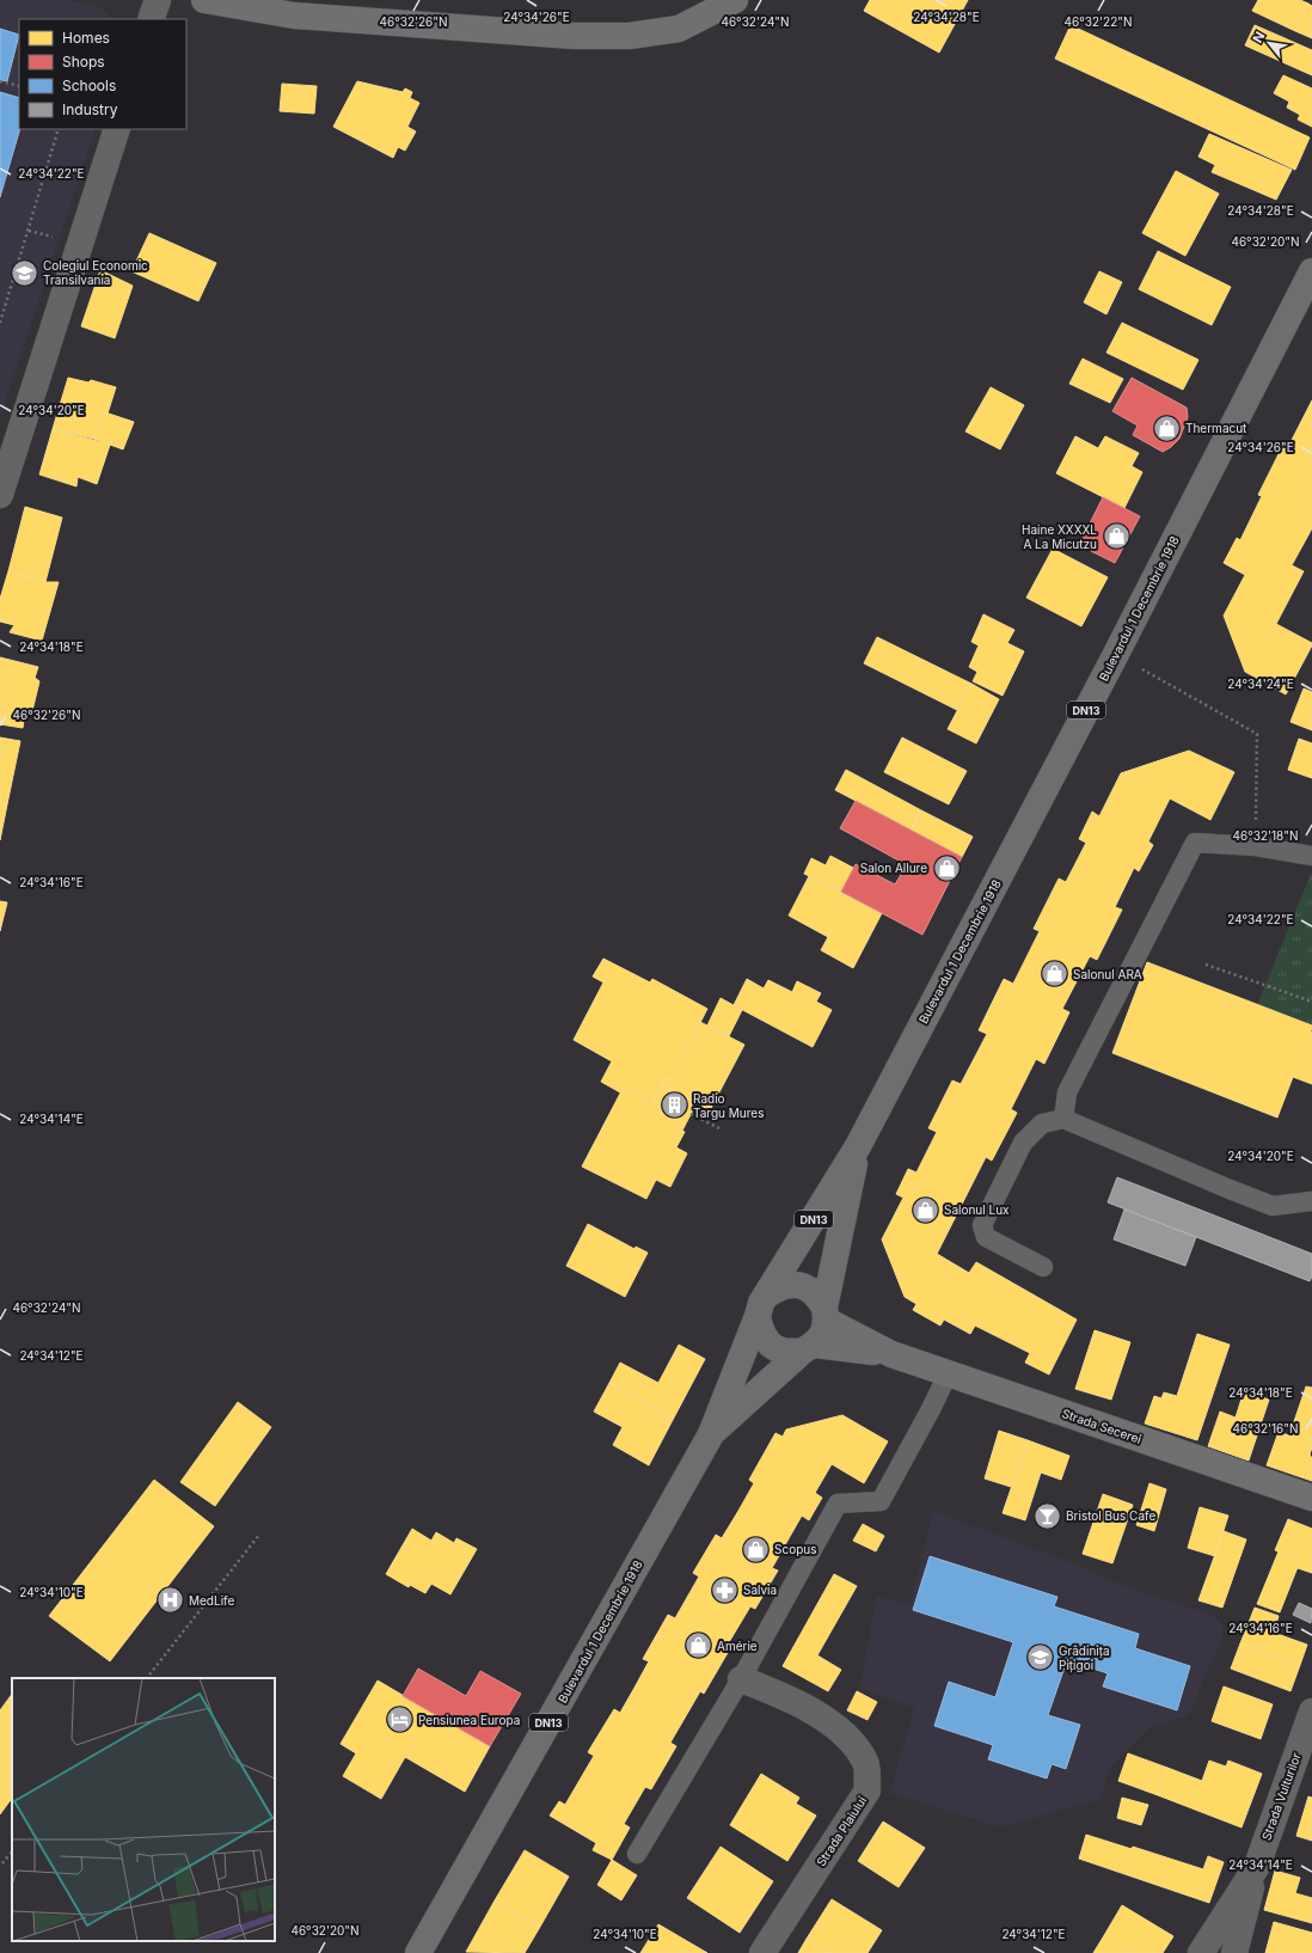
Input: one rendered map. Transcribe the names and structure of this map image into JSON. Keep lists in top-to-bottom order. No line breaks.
{"streets":{"main road":["Bulevardul 1 Decembrie 1918","DN13"],"street":["Strada Secerei","Strada Vulturilor","Strada Plaiului"]},"crossings":[["Bulevardul 1 Decembrie 1918","Strada Secerei"]],"places":{"school or university":["Colegiul Economic Transilvania","Grădinița Pițigoi"],"shop":["Thermacut","Haine XXXXL A La Micutzu","Salon Allure","Salonul ARA","Salonul Lux","Scopus","Amérie"],"building":["Radio Targu Mures"],"bar":["Bristol Bus Cafe"],"pharmacy":["Salvia"],"hospital":["MedLife"],"hotel":["Pensiunea Europa"]},"legend":["Homes","Shops","Schools","Industry"],"north":"top left","coordinates":["24°34'26\"E","24°34'28\"E","46°32'24\"N","46°32'22\"N","46°32'26\"N","24°34'22\"E","46°32'20\"N","24°34'20\"E","24°34'18\"E","24°34'24\"E","46°32'18\"N","24°34'16\"E","24°34'14\"E","24°34'12\"E","46°32'16\"N","24°34'10\"E"]}
